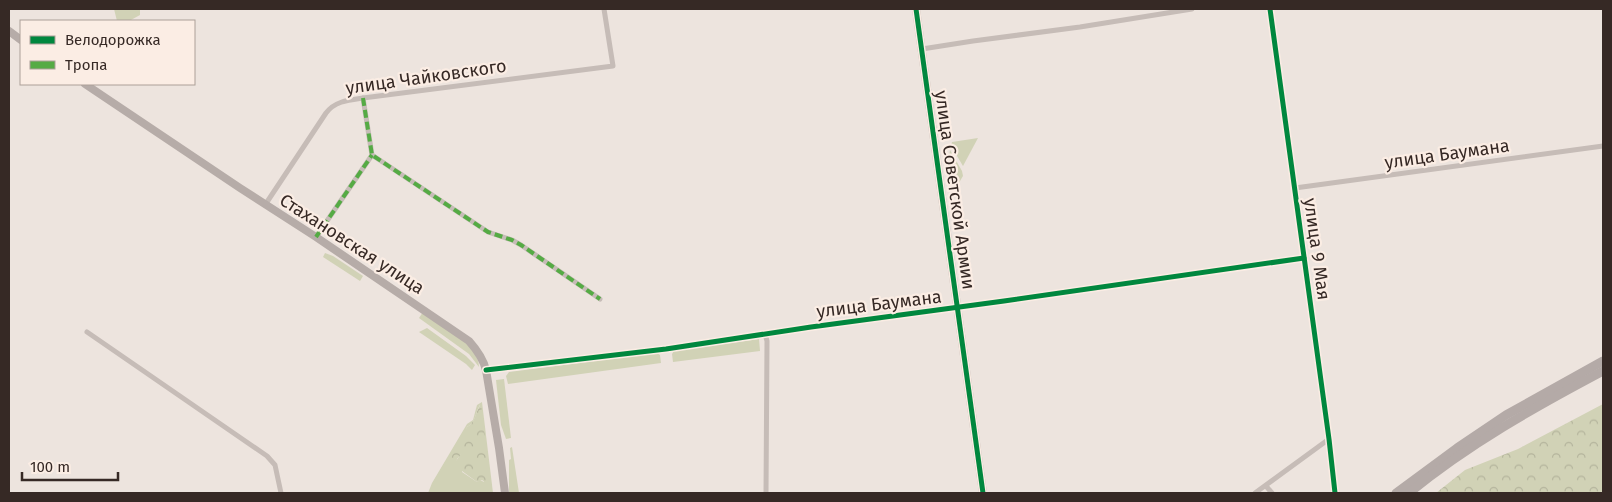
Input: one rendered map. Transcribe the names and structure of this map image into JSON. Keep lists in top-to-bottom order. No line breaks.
{"streets":{"main road":["улица Советской Армии","Стахановская улица"],"street":["улица Чайковского","улица Баумана","улица 9 Мая"]},"crossings":[["улица Чайковского","Стахановская улица"],["улица Баумана","улица Советской Армии"],["улица Баумана","Стахановская улица"],["улица Баумана","улица 9 Мая"]],"legend":["Велодорожка","Тропа"],"scale_bar":"100 m"}
